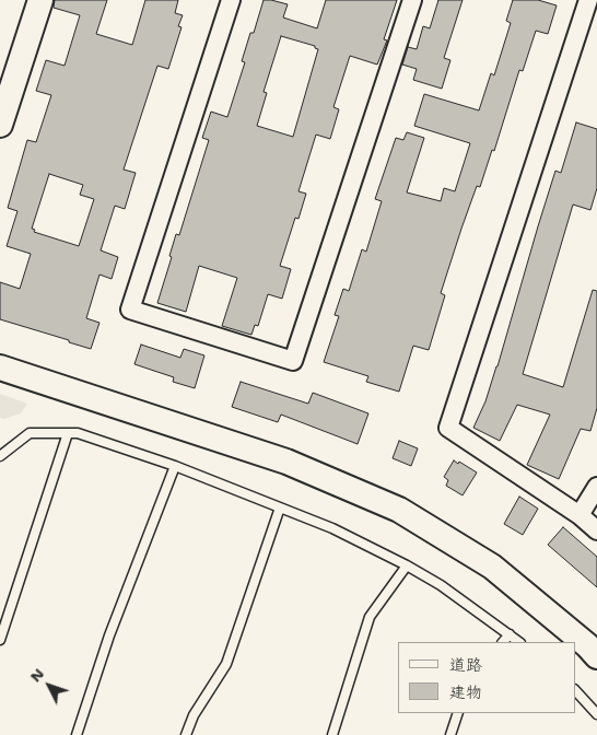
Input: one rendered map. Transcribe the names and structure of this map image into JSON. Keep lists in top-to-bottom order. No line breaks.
{"legend":["道路","建物"],"north":"top left"}
